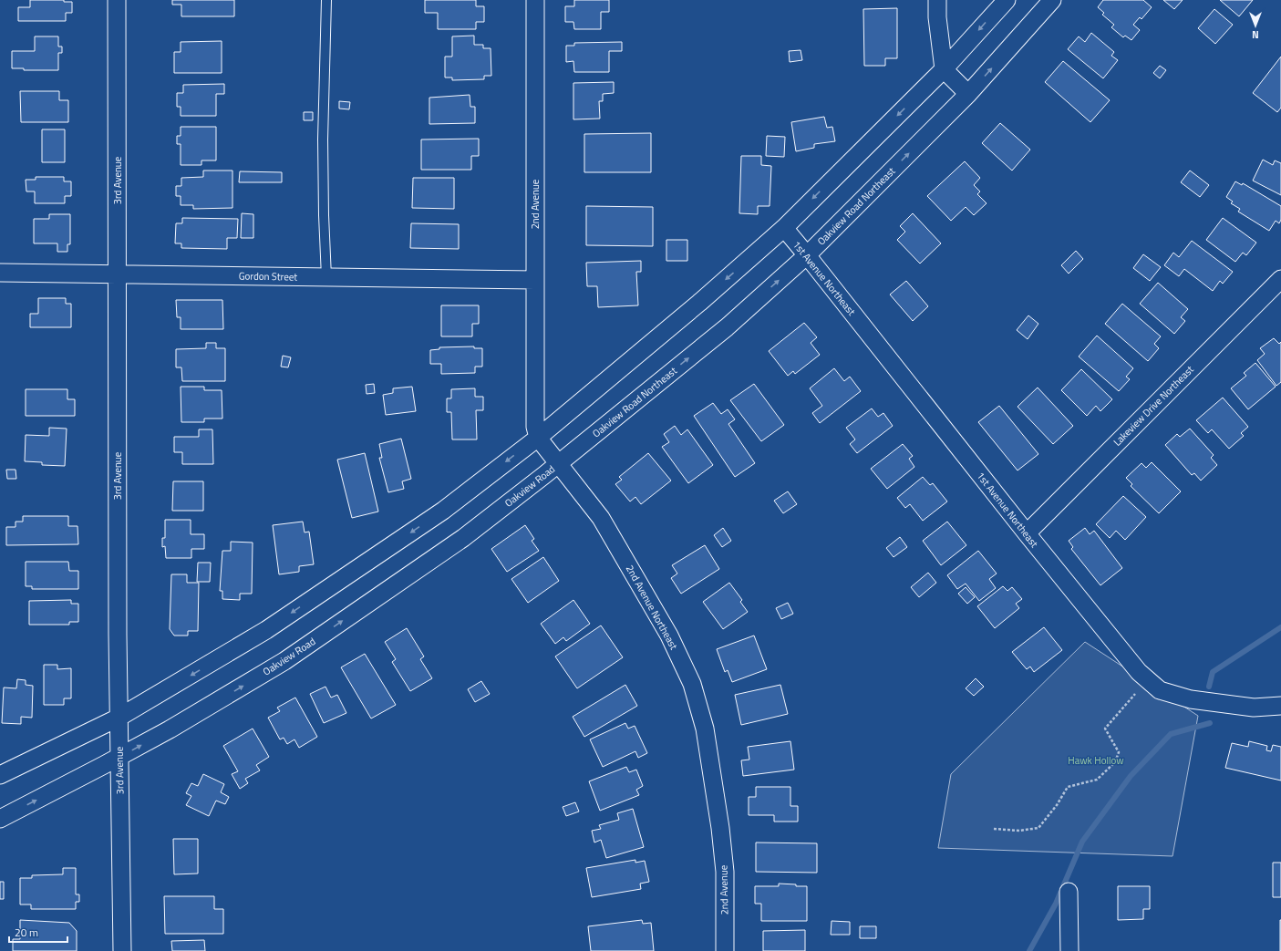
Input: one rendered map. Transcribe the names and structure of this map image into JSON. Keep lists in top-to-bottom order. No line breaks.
{"streets":{"street":["3rd Avenue","2nd Avenue","Oakview Road Northeast","Gordon Street","1st Avenue Northeast","Lakeview Drive Northeast","Oakview Road","2nd Avenue Northeast"]},"crossings":[["3rd Avenue","Gordon Street"],["3rd Avenue","Oakview Road"],["2nd Avenue","Gordon Street"],["2nd Avenue","2nd Avenue Northeast"],["Oakview Road Northeast","1st Avenue Northeast"],["Oakview Road Northeast","Oakview Road"],["Oakview Road Northeast","2nd Avenue Northeast"],["1st Avenue Northeast","Lakeview Drive Northeast"],["Oakview Road","2nd Avenue Northeast"]],"parks":["Hawk Hollow"],"scale_bar":"20 m","north":"bottom"}
